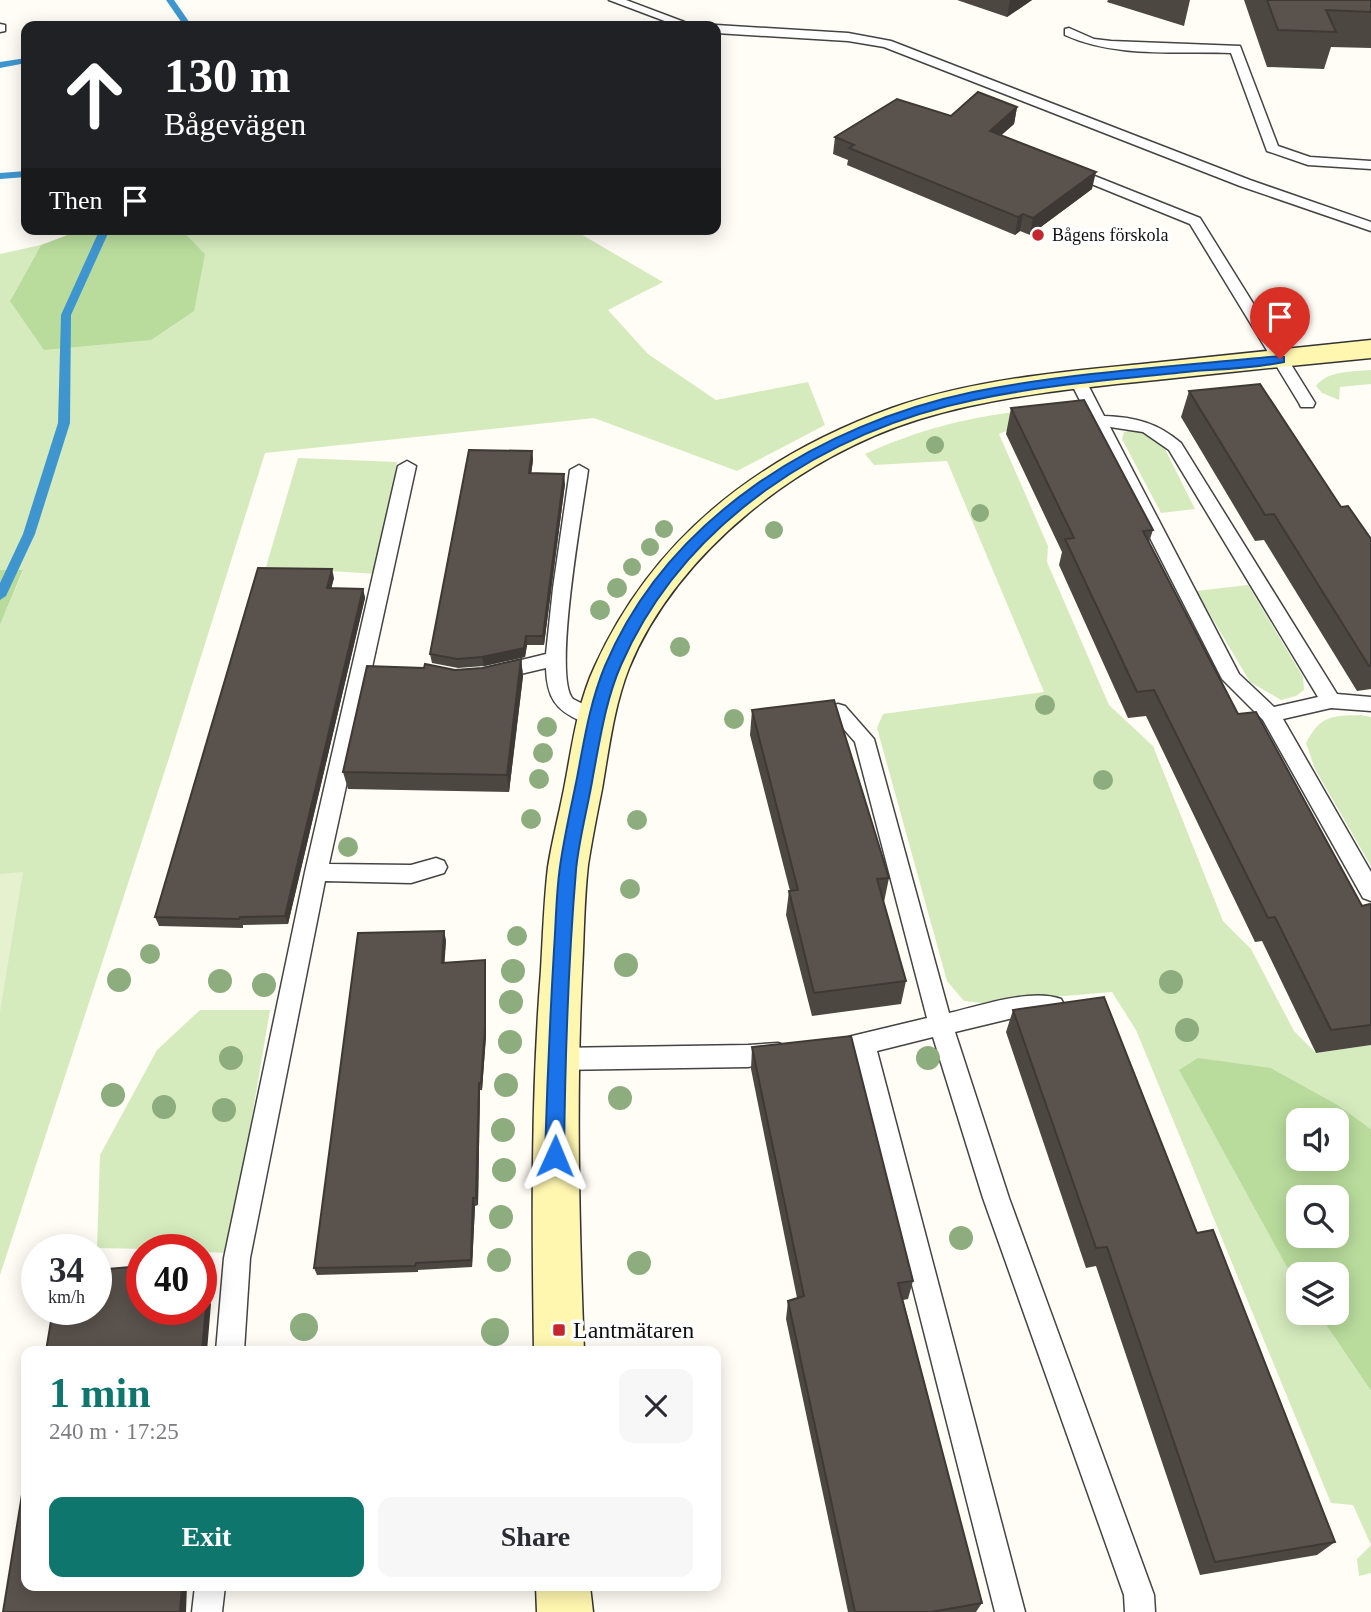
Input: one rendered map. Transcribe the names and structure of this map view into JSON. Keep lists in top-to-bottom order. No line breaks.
{"places":{"other":["Bågens förskola"],"transit":["Lantmätaren"]},"page":{"turn":["130 m","Bågevägen"],"then":"Then","speed":"34 km/h","limit":"40","heading":["1 min","240 m · 17:25"],"buttons":["Exit","Share"]}}
